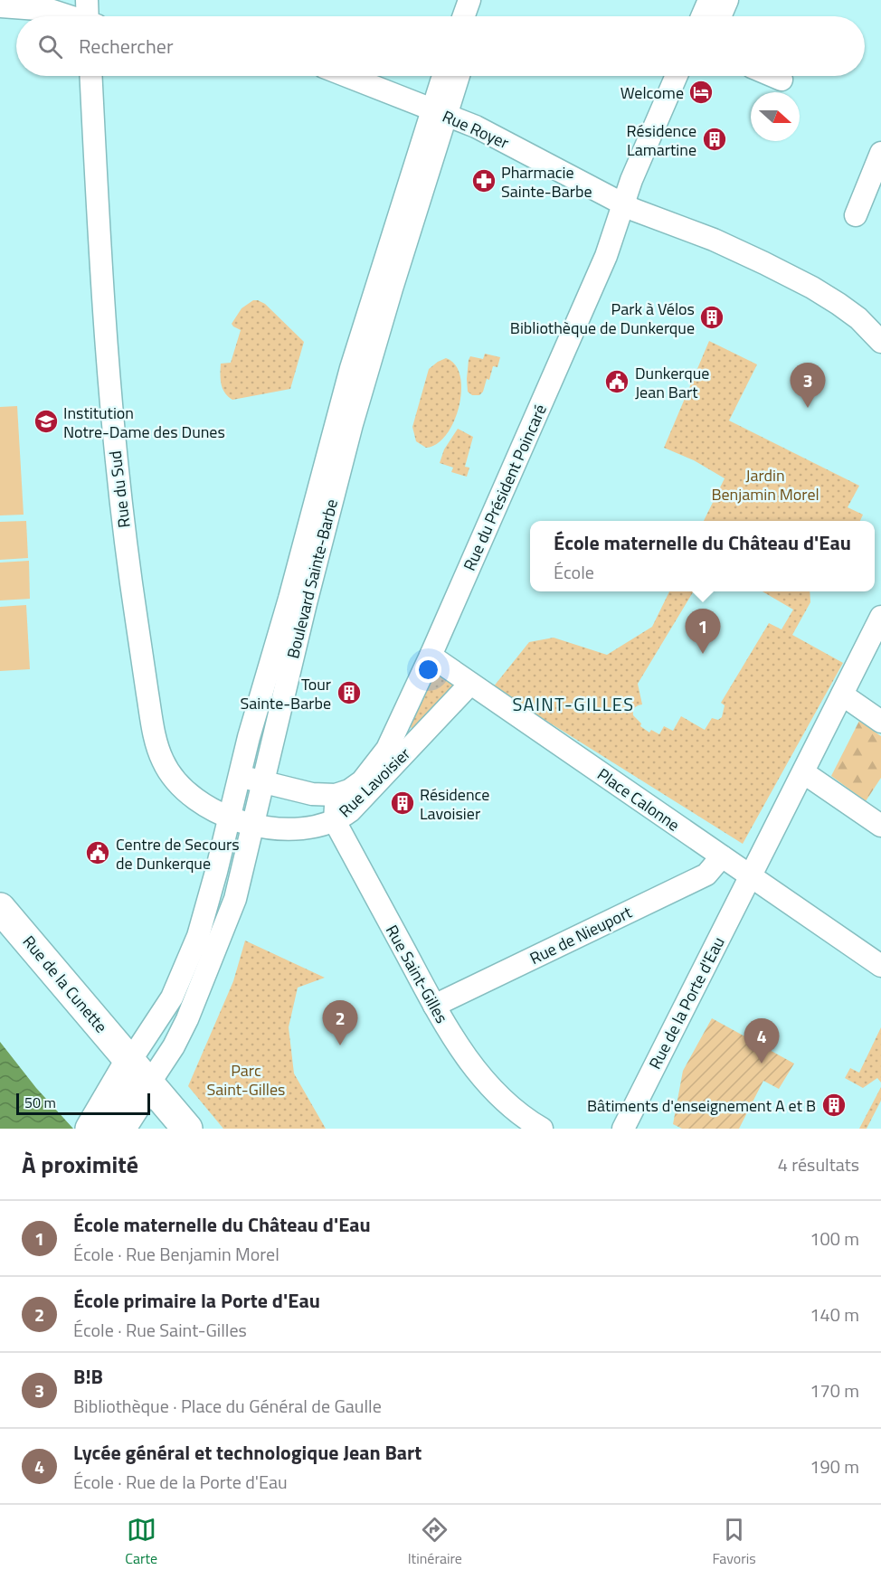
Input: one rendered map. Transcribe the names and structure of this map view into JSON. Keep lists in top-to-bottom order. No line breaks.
{"streets":{"main road":["Boulevard Sainte-Barbe","Rue de la Cunette"],"street":["Rue Royer","Rue du Président Poincaré","Rue du Sud","Rue Lavoisier","Place Calonne","Rue de Nieuport","Rue Saint-Gilles","Rue de la Porte d'Eau"]},"crossings":[["Rue Royer","Rue du Président Poincaré"],["Rue Royer","Boulevard Sainte-Barbe"],["Rue du Président Poincaré","Place Calonne"],["Rue du Sud","Boulevard Sainte-Barbe"],["Rue du Sud","Rue Lavoisier"],["Boulevard Sainte-Barbe","Rue Lavoisier"],["Boulevard Sainte-Barbe","Rue de la Cunette"],["Rue Lavoisier","Place Calonne"],["Rue Lavoisier","Rue Saint-Gilles"],["Place Calonne","Rue de Nieuport"],["Place Calonne","Rue de la Porte d'Eau"],["Rue de Nieuport","Rue Saint-Gilles"]],"districts":["SAINT-GILLES"],"parks":["Jardin Benjamin Morel","Parc Saint-Gilles"],"places":{"hotel":["Welcome"],"building":["Résidence Lamartine","Park à Vélos Bibliothèque de Dunkerque","Tour Sainte-Barbe","Résidence Lavoisier","Bâtiments d'enseignement A et B"],"pharmacy":["Pharmacie Sainte-Barbe"],"public building":["Dunkerque Jean Bart","Centre de Secours de Dunkerque"],"school or university":["Institution Notre-Dame des Dunes"]},"scale_bar":"50 m","north":"right","page":{"search":"Rechercher","pins":["3","1","2","4"],"popup":["École maternelle du Château d'Eau","École"],"scale":"50 m","heading":["À proximité","4 résultats"],"list":[{"mark":"1","name":"École maternelle du Château d'Eau","note":"École · Rue Benjamin Morel","value":"100 m"},{"mark":"2","name":"École primaire la Porte d'Eau","note":"École · Rue Saint-Gilles","value":"140 m"},{"mark":"3","name":"B!B","note":"Bibliothèque · Place du Général de Gaulle","value":"170 m"},{"mark":"4","name":"Lycée général et technologique Jean Bart","note":"École · Rue de la Porte d'Eau","value":"190 m"}],"nav":["Carte","Itinéraire","Favoris"]}}
